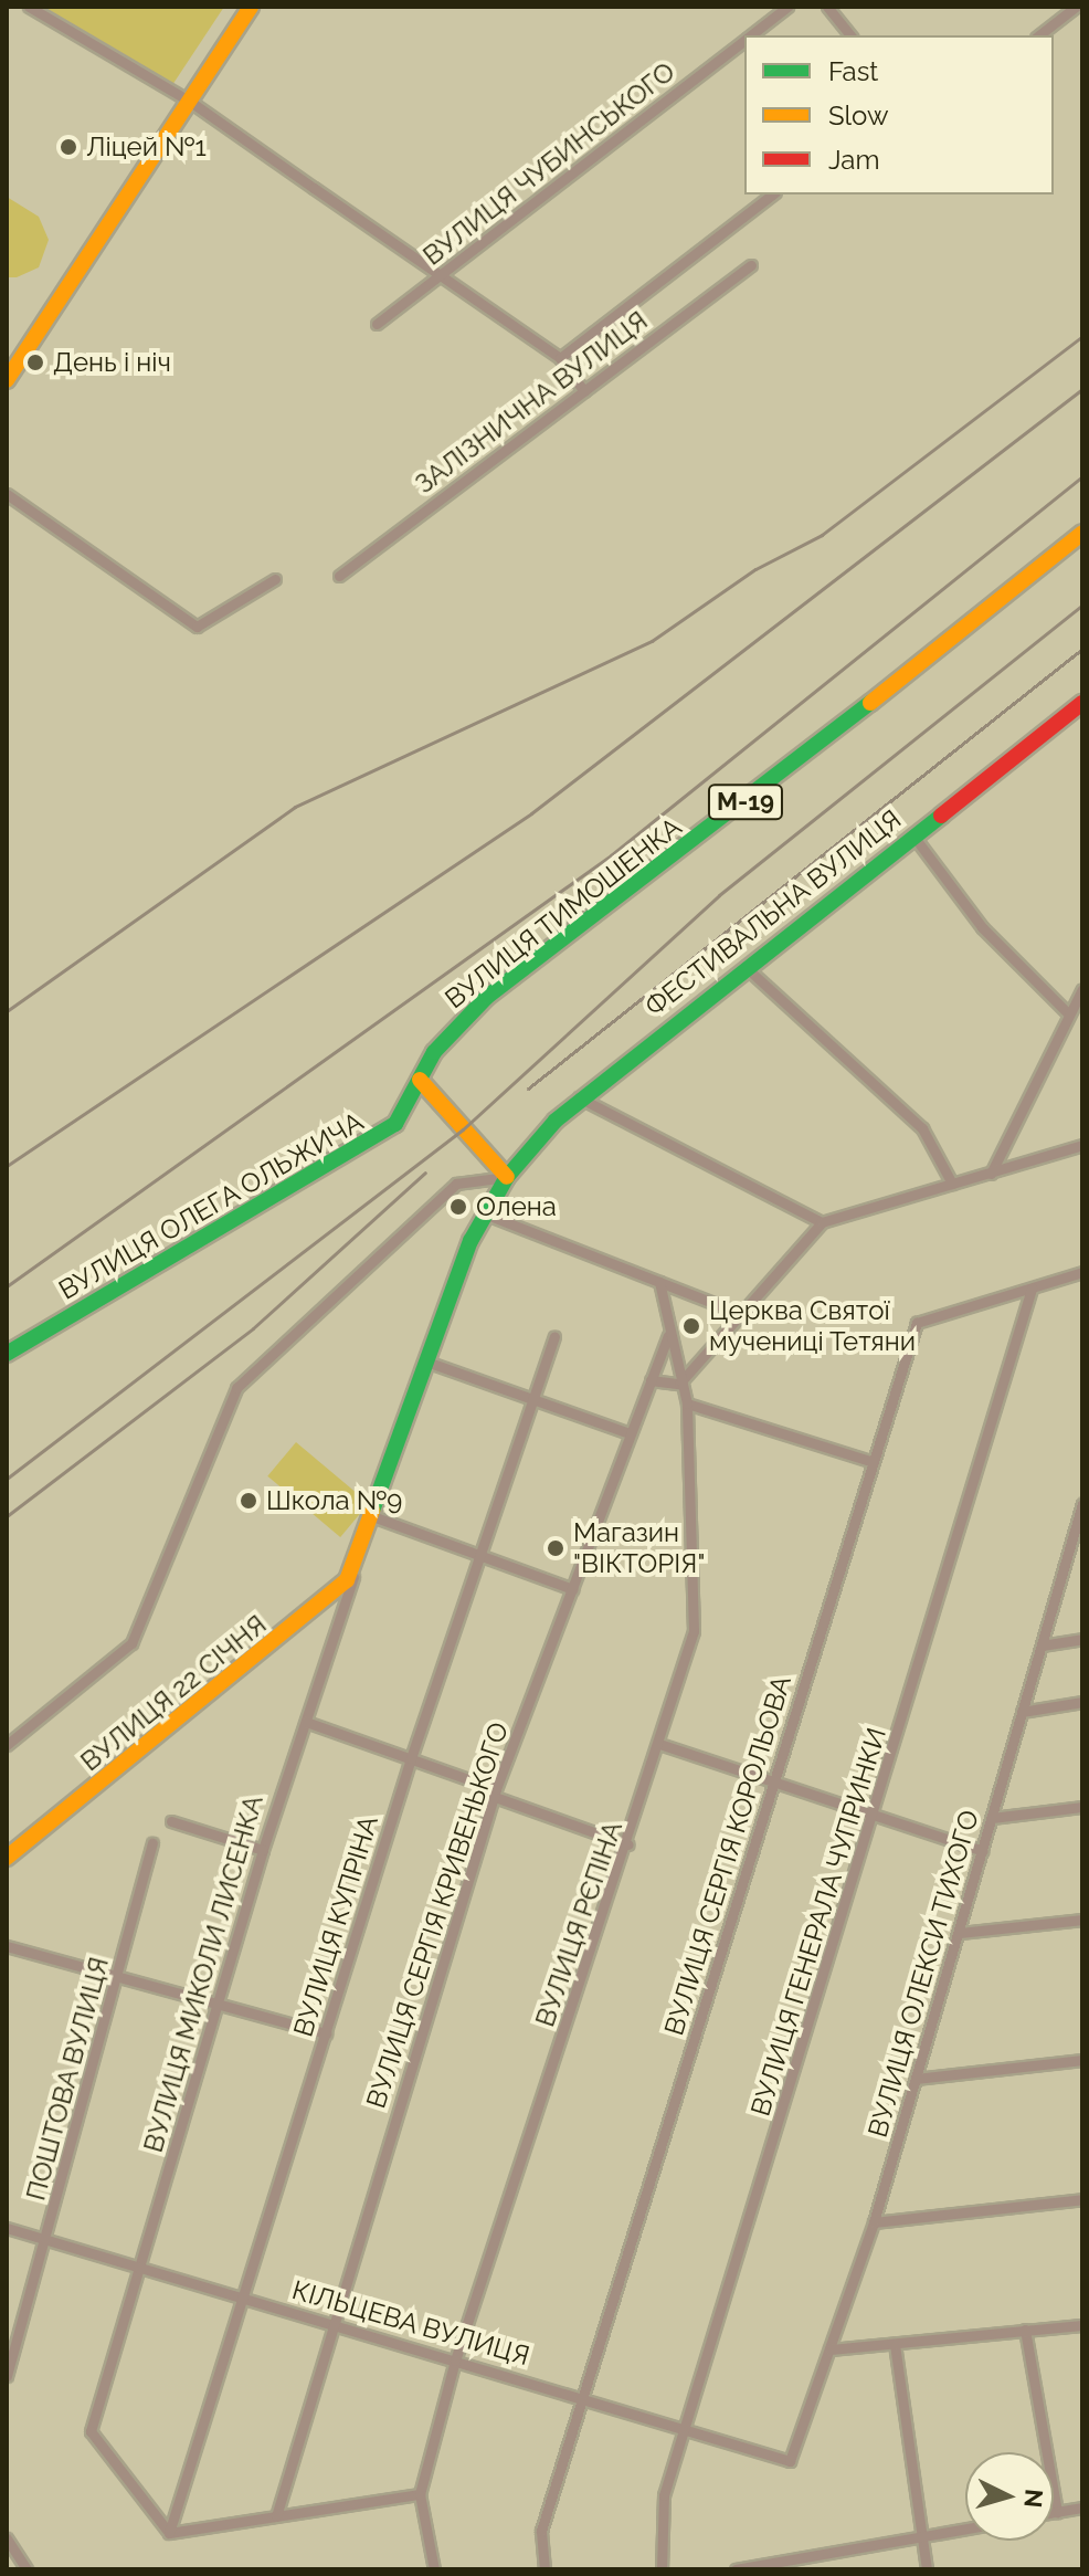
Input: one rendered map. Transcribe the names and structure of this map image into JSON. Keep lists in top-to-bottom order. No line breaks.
{"streets":{"main road":["М-19","ВУЛИЦЯ ТИМОШЕНКА","ФЕСТИВАЛЬНА ВУЛИЦЯ","ВУЛИЦЯ ОЛЕГА ОЛЬЖИЧА","ВУЛИЦЯ 22 СІЧНЯ","ВУЛИЦЯ МИКОЛИ ЛИСЕНКА"],"street":["ВУЛИЦЯ ЧУБИНСЬКОГО","ЗАЛІЗНИЧНА ВУЛИЦЯ","ВУЛИЦЯ СЕРГІЯ КОРОЛЬОВА","ВУЛИЦЯ СЕРГІЯ КРИВЕНЬКОГО","ВУЛИЦЯ ГЕНЕРАЛА ЧУПРИНКИ","ВУЛИЦЯ РЄПІНА","ВУЛИЦЯ КУПРІНА","ВУЛИЦЯ ОЛЕКСИ ТИХОГО","ПОШТОВА ВУЛИЦЯ","КІЛЬЦЕВА ВУЛИЦЯ"]},"crossings":[["ВУЛИЦЯ ТИМОШЕНКА","ВУЛИЦЯ ОЛЕГА ОЛЬЖИЧА"],["ФЕСТИВАЛЬНА ВУЛИЦЯ","ВУЛИЦЯ МИКОЛИ ЛИСЕНКА"],["ВУЛИЦЯ 22 СІЧНЯ","ВУЛИЦЯ МИКОЛИ ЛИСЕНКА"],["ВУЛИЦЯ СЕРГІЯ КОРОЛЬОВА","ВУЛИЦЯ ГЕНЕРАЛА ЧУПРИНКИ"],["ВУЛИЦЯ СЕРГІЯ КОРОЛЬОВА","КІЛЬЦЕВА ВУЛИЦЯ"],["ВУЛИЦЯ СЕРГІЯ КРИВЕНЬКОГО","ВУЛИЦЯ РЄПІНА"],["ВУЛИЦЯ СЕРГІЯ КРИВЕНЬКОГО","КІЛЬЦЕВА ВУЛИЦЯ"],["ВУЛИЦЯ ГЕНЕРАЛА ЧУПРИНКИ","КІЛЬЦЕВА ВУЛИЦЯ"],["ВУЛИЦЯ РЄПІНА","КІЛЬЦЕВА ВУЛИЦЯ"],["ВУЛИЦЯ КУПРІНА","ВУЛИЦЯ МИКОЛИ ЛИСЕНКА"],["ВУЛИЦЯ КУПРІНА","КІЛЬЦЕВА ВУЛИЦЯ"],["ВУЛИЦЯ МИКОЛИ ЛИСЕНКА","КІЛЬЦЕВА ВУЛИЦЯ"],["ВУЛИЦЯ ОЛЕКСИ ТИХОГО","КІЛЬЦЕВА ВУЛИЦЯ"],["ПОШТОВА ВУЛИЦЯ","КІЛЬЦЕВА ВУЛИЦЯ"]],"places":["Ліцей №1","День і ніч","Олена","Церква Святої мучениці Тетяни","Школа №9","Магазин \"ВІКТОРІЯ\""],"legend":["Fast","Slow","Jam"],"north":"right"}
